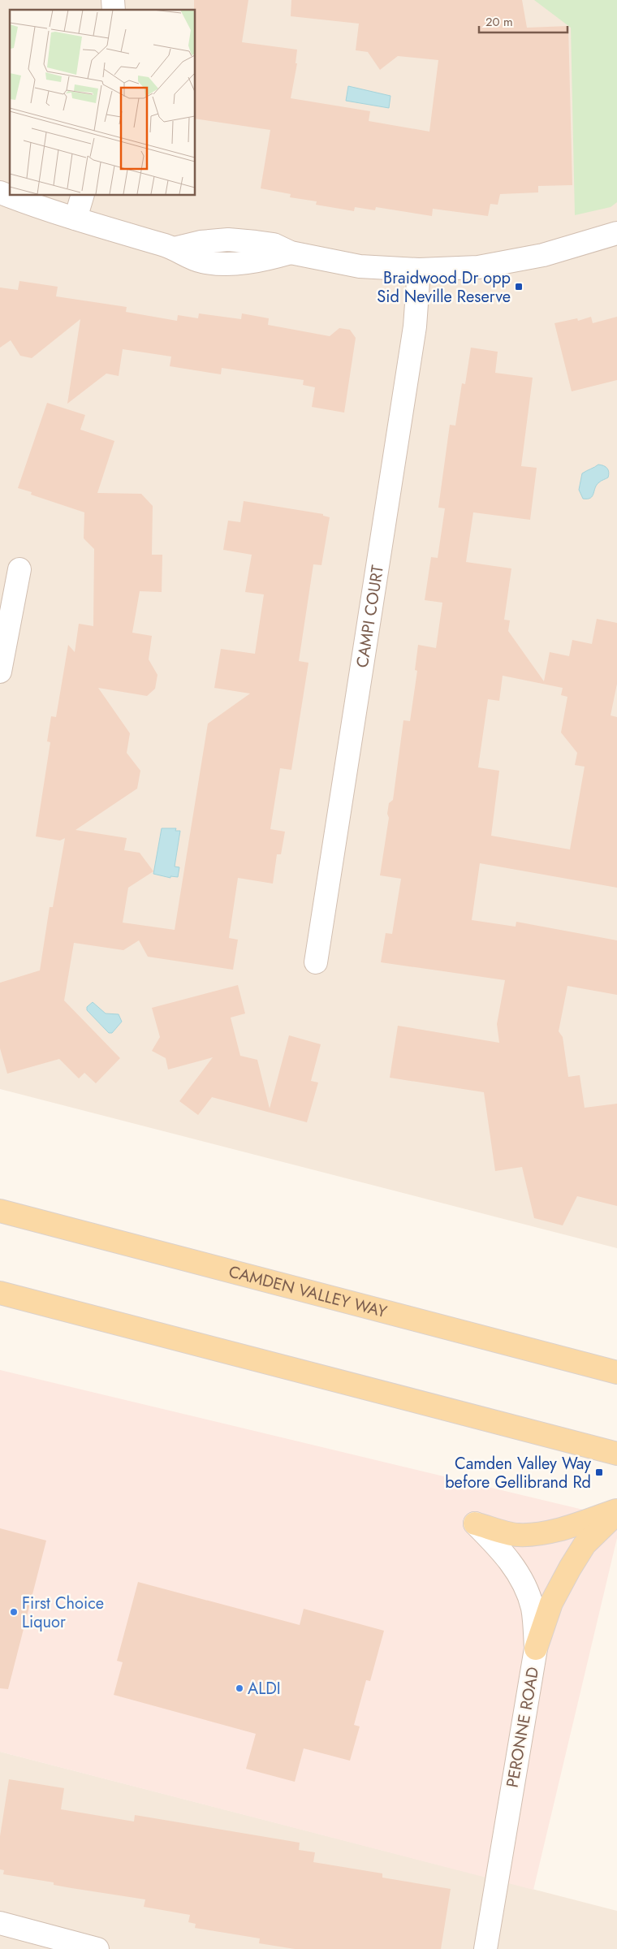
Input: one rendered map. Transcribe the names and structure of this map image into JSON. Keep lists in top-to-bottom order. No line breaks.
{"streets":{"main road":["CAMDEN VALLEY WAY"],"street":["CAMPI COURT","PERONNE ROAD"]},"places":{"transit":["Braidwood Dr opp Sid Neville Reserve","Camden Valley Way before Gellibrand Rd"],"other":["First Choice Liquor","ALDI"]},"scale_bar":"20 m"}
